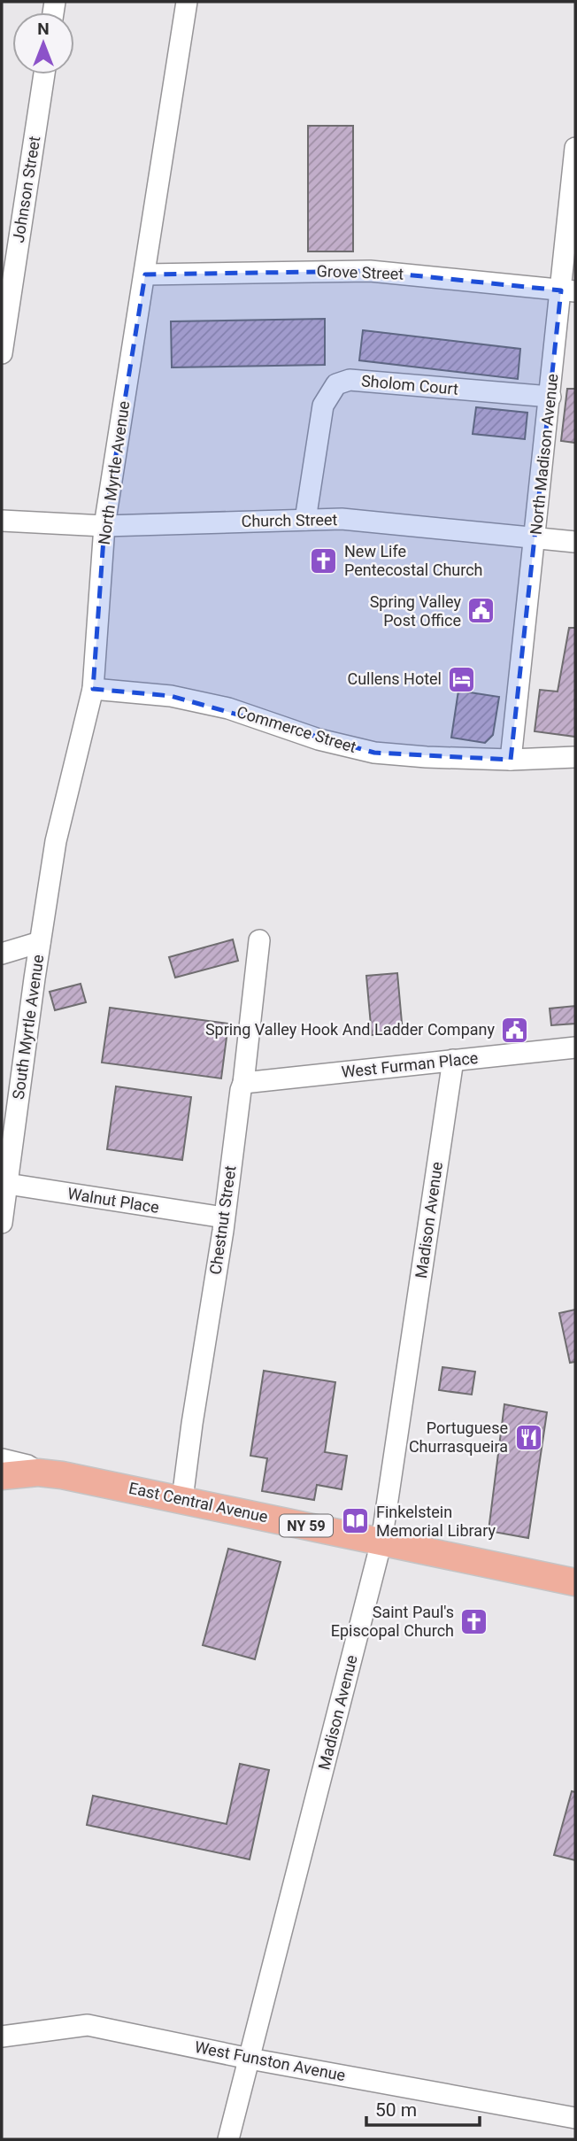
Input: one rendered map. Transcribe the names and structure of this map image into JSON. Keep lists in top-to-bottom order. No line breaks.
{"streets":{"main road":["East Central Avenue","NY 59"],"street":["Johnson Street","Grove Street","Sholom Court","North Madison Avenue","North Myrtle Avenue","Church Street","Commerce Street","South Myrtle Avenue","West Furman Place","Walnut Place","Chestnut Street","Madison Avenue","West Funston Avenue"]},"crossings":[["Grove Street","North Madison Avenue"],["Grove Street","North Myrtle Avenue"],["Sholom Court","North Madison Avenue"],["Sholom Court","Church Street"],["North Madison Avenue","Church Street"],["North Madison Avenue","Commerce Street"],["North Myrtle Avenue","Church Street"],["North Myrtle Avenue","Commerce Street"],["North Myrtle Avenue","South Myrtle Avenue"],["South Myrtle Avenue","Walnut Place"],["West Furman Place","Chestnut Street"],["West Furman Place","Madison Avenue"],["Walnut Place","Chestnut Street"],["Chestnut Street","East Central Avenue"],["Madison Avenue","East Central Avenue"],["Madison Avenue","West Funston Avenue"],["East Central Avenue","NY 59"]],"places":{"church":["New Life Pentecostal Church","Saint Paul's Episcopal Church"],"public building":["Spring Valley Post Office","Spring Valley Hook And Ladder Company"],"hotel":["Cullens Hotel"],"restaurant":["Portuguese Churrasqueira"],"library":["Finkelstein Memorial Library"]},"scale_bar":"50 m","north":"top"}
